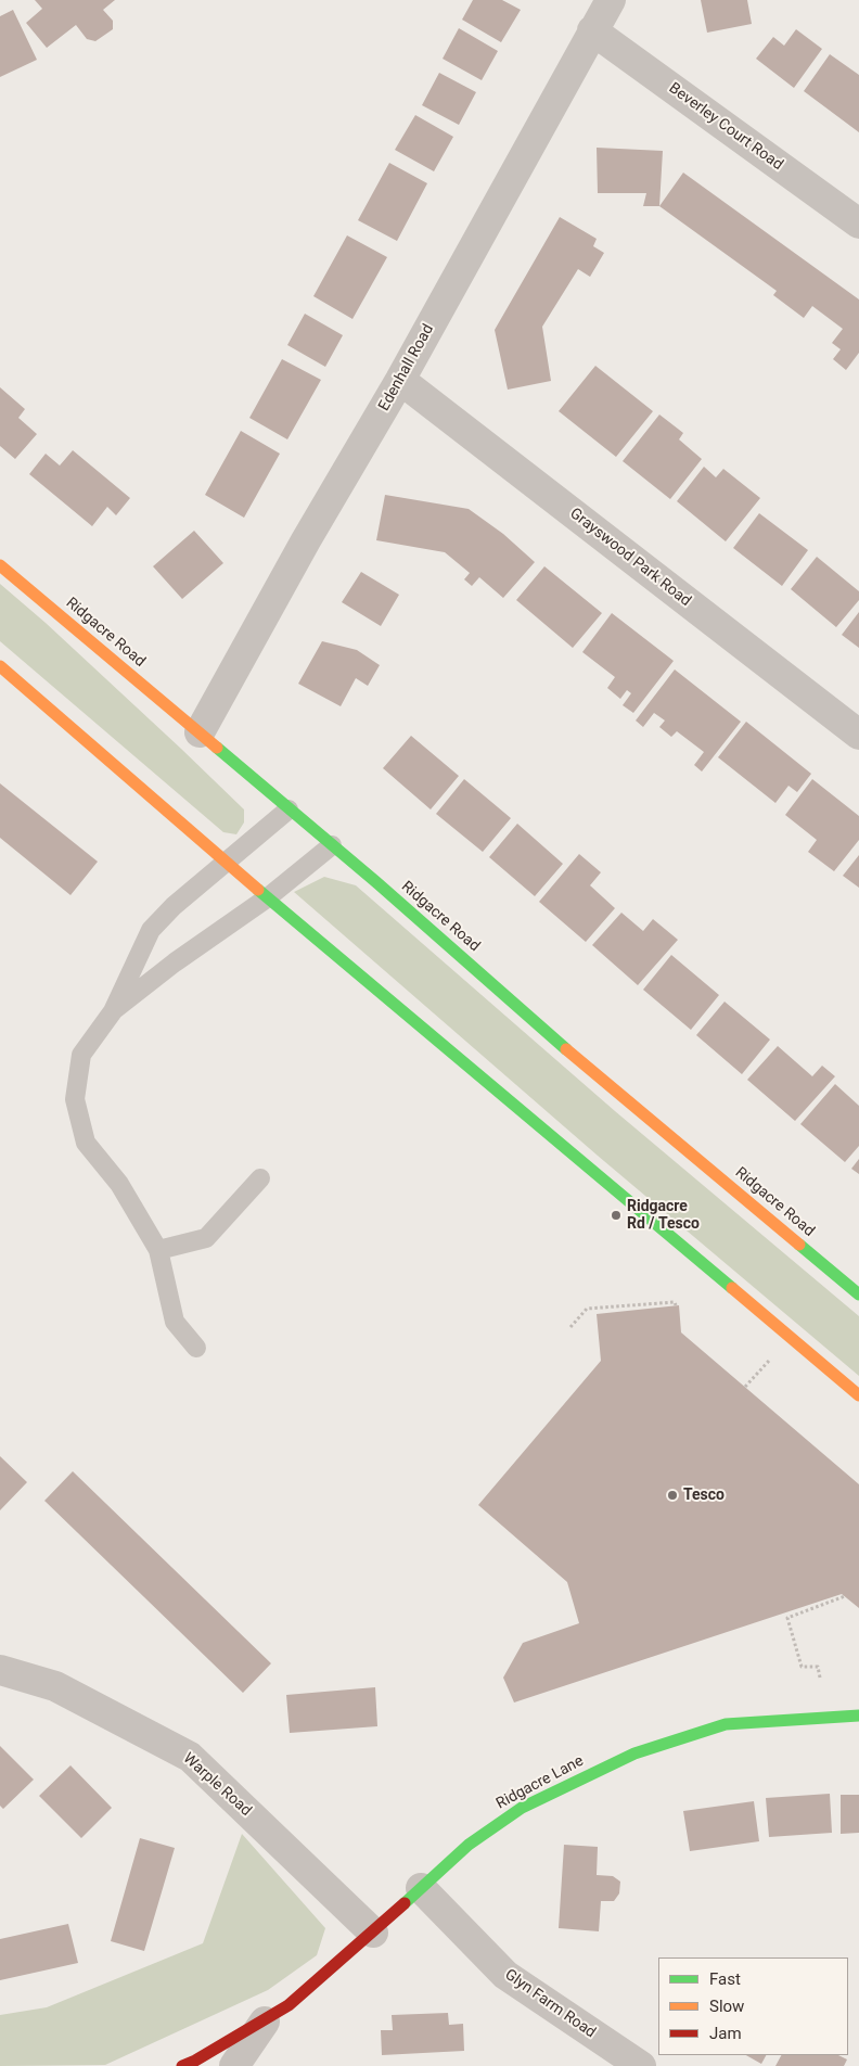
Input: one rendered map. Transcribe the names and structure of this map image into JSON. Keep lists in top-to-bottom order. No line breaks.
{"streets":{"street":["Beverley Court Road","Edenhall Road","Grayswood Park Road","Ridgacre Road","Ridgacre Lane","Warple Road","Glyn Farm Road"]},"crossings":[["Beverley Court Road","Edenhall Road"],["Edenhall Road","Grayswood Park Road"],["Edenhall Road","Ridgacre Road"],["Ridgacre Lane","Warple Road"],["Ridgacre Lane","Glyn Farm Road"]],"places":["Ridgacre Rd / Tesco","Tesco"],"legend":["Fast","Slow","Jam"]}
